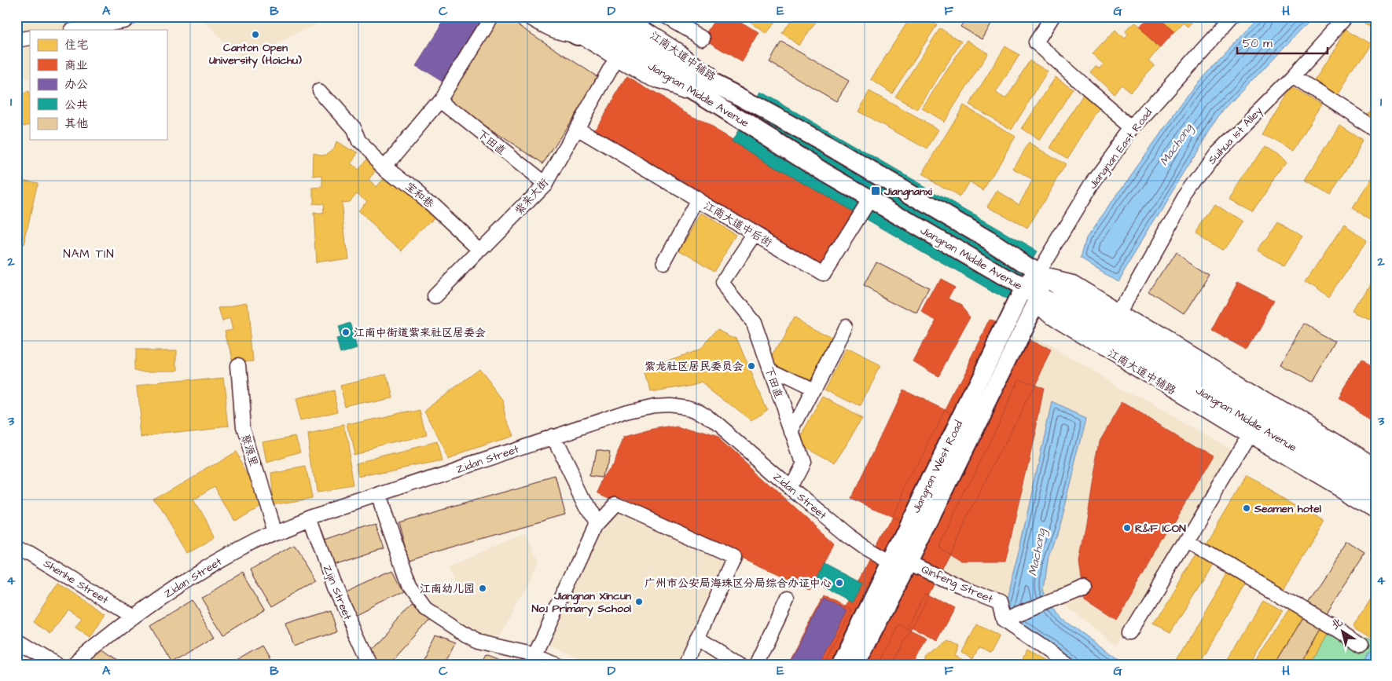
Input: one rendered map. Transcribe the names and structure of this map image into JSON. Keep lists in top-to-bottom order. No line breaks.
{"streets":{"main road":["Jiangnan Middle Avenue","Jiangnan West Road"],"street":["江南大道中辅路","Suihua 1st Alley","下田直","Jiangnan East Road","宝和巷","紫来大街","江南大道中后街","聚源里","Zidan Street","Shenhe Street","Qinfeng Street","Zijin Street"]},"crossings":[["江南大道中辅路","Jiangnan Middle Avenue"],["江南大道中辅路","Suihua 1st Alley"],["江南大道中辅路","Jiangnan East Road"],["江南大道中辅路","紫来大街"],["江南大道中辅路","Jiangnan West Road"],["Jiangnan Middle Avenue","Jiangnan East Road"],["Jiangnan Middle Avenue","江南大道中后街"],["Jiangnan Middle Avenue","Jiangnan West Road"],["下田直","紫来大街"],["下田直","江南大道中后街"],["下田直","Zidan Street"],["Jiangnan East Road","Jiangnan West Road"],["宝和巷","紫来大街"],["紫来大街","江南大道中后街"],["聚源里","Zidan Street"],["Zidan Street","Jiangnan West Road"],["Zidan Street","Shenhe Street"],["Zidan Street","Qinfeng Street"],["Zidan Street","Zijin Street"],["Jiangnan West Road","Qinfeng Street"]],"districts":["NAM TIN"],"water":["Machong"],"places":{"other":["Canton Open University (Hoichu)","江南中街道紫来社区居委会","紫龙社区居民委员会","Seamen hotel","R&F ICON","广州市公安局海珠区分局综合办证中心","江南幼儿园","Jiangnan Xincun No.1 Primary School"],"transit":["Jiangnanxi"]},"legend":["住宅","商业","办公","公共","其他"],"scale_bar":"50 m","north":"top left","grid":{"columns":["A","B","C","D","E","F","G","H"],"rows":["1","2","3","4"]}}
